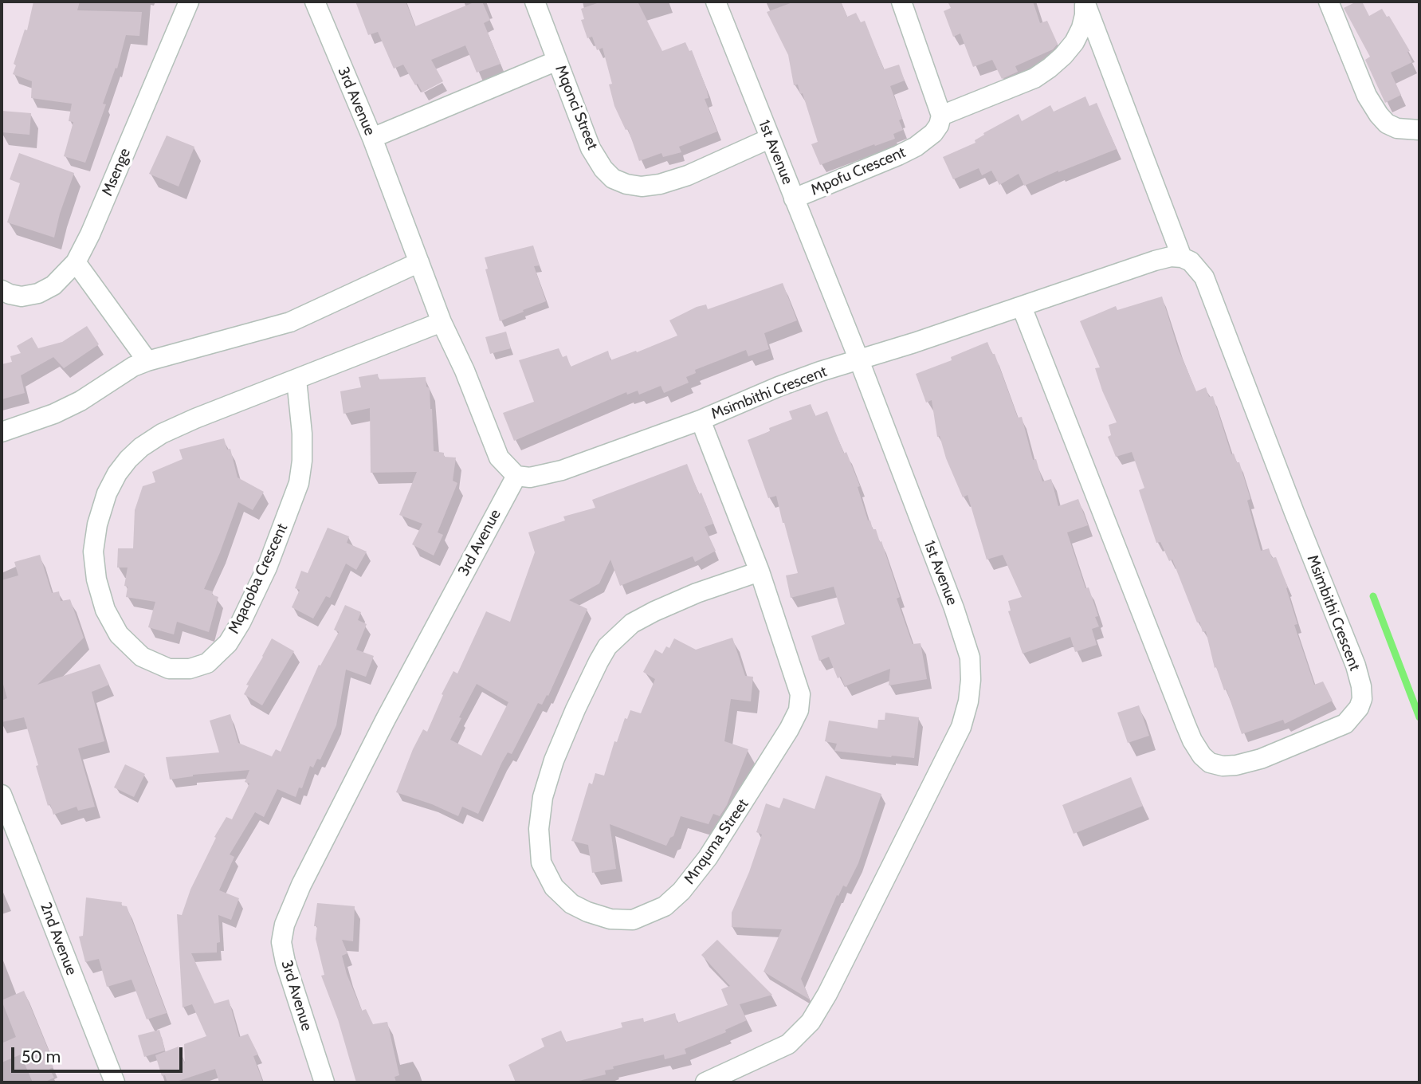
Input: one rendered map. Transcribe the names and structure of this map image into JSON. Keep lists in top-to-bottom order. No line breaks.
{"streets":{"street":["3rd Avenue","Mqonci Street","1st Avenue","Mpofu Crescent","Msenge","Msimbithi Crescent","Mqaqoba Crescent","Mnquma Street","2nd Avenue"]},"crossings":[["3rd Avenue","Msimbithi Crescent"],["3rd Avenue","Mqaqoba Crescent"],["Mqonci Street","1st Avenue"],["1st Avenue","Mpofu Crescent"],["1st Avenue","Msimbithi Crescent"],["Msimbithi Crescent","Mnquma Street"]],"scale_bar":"50 m"}
